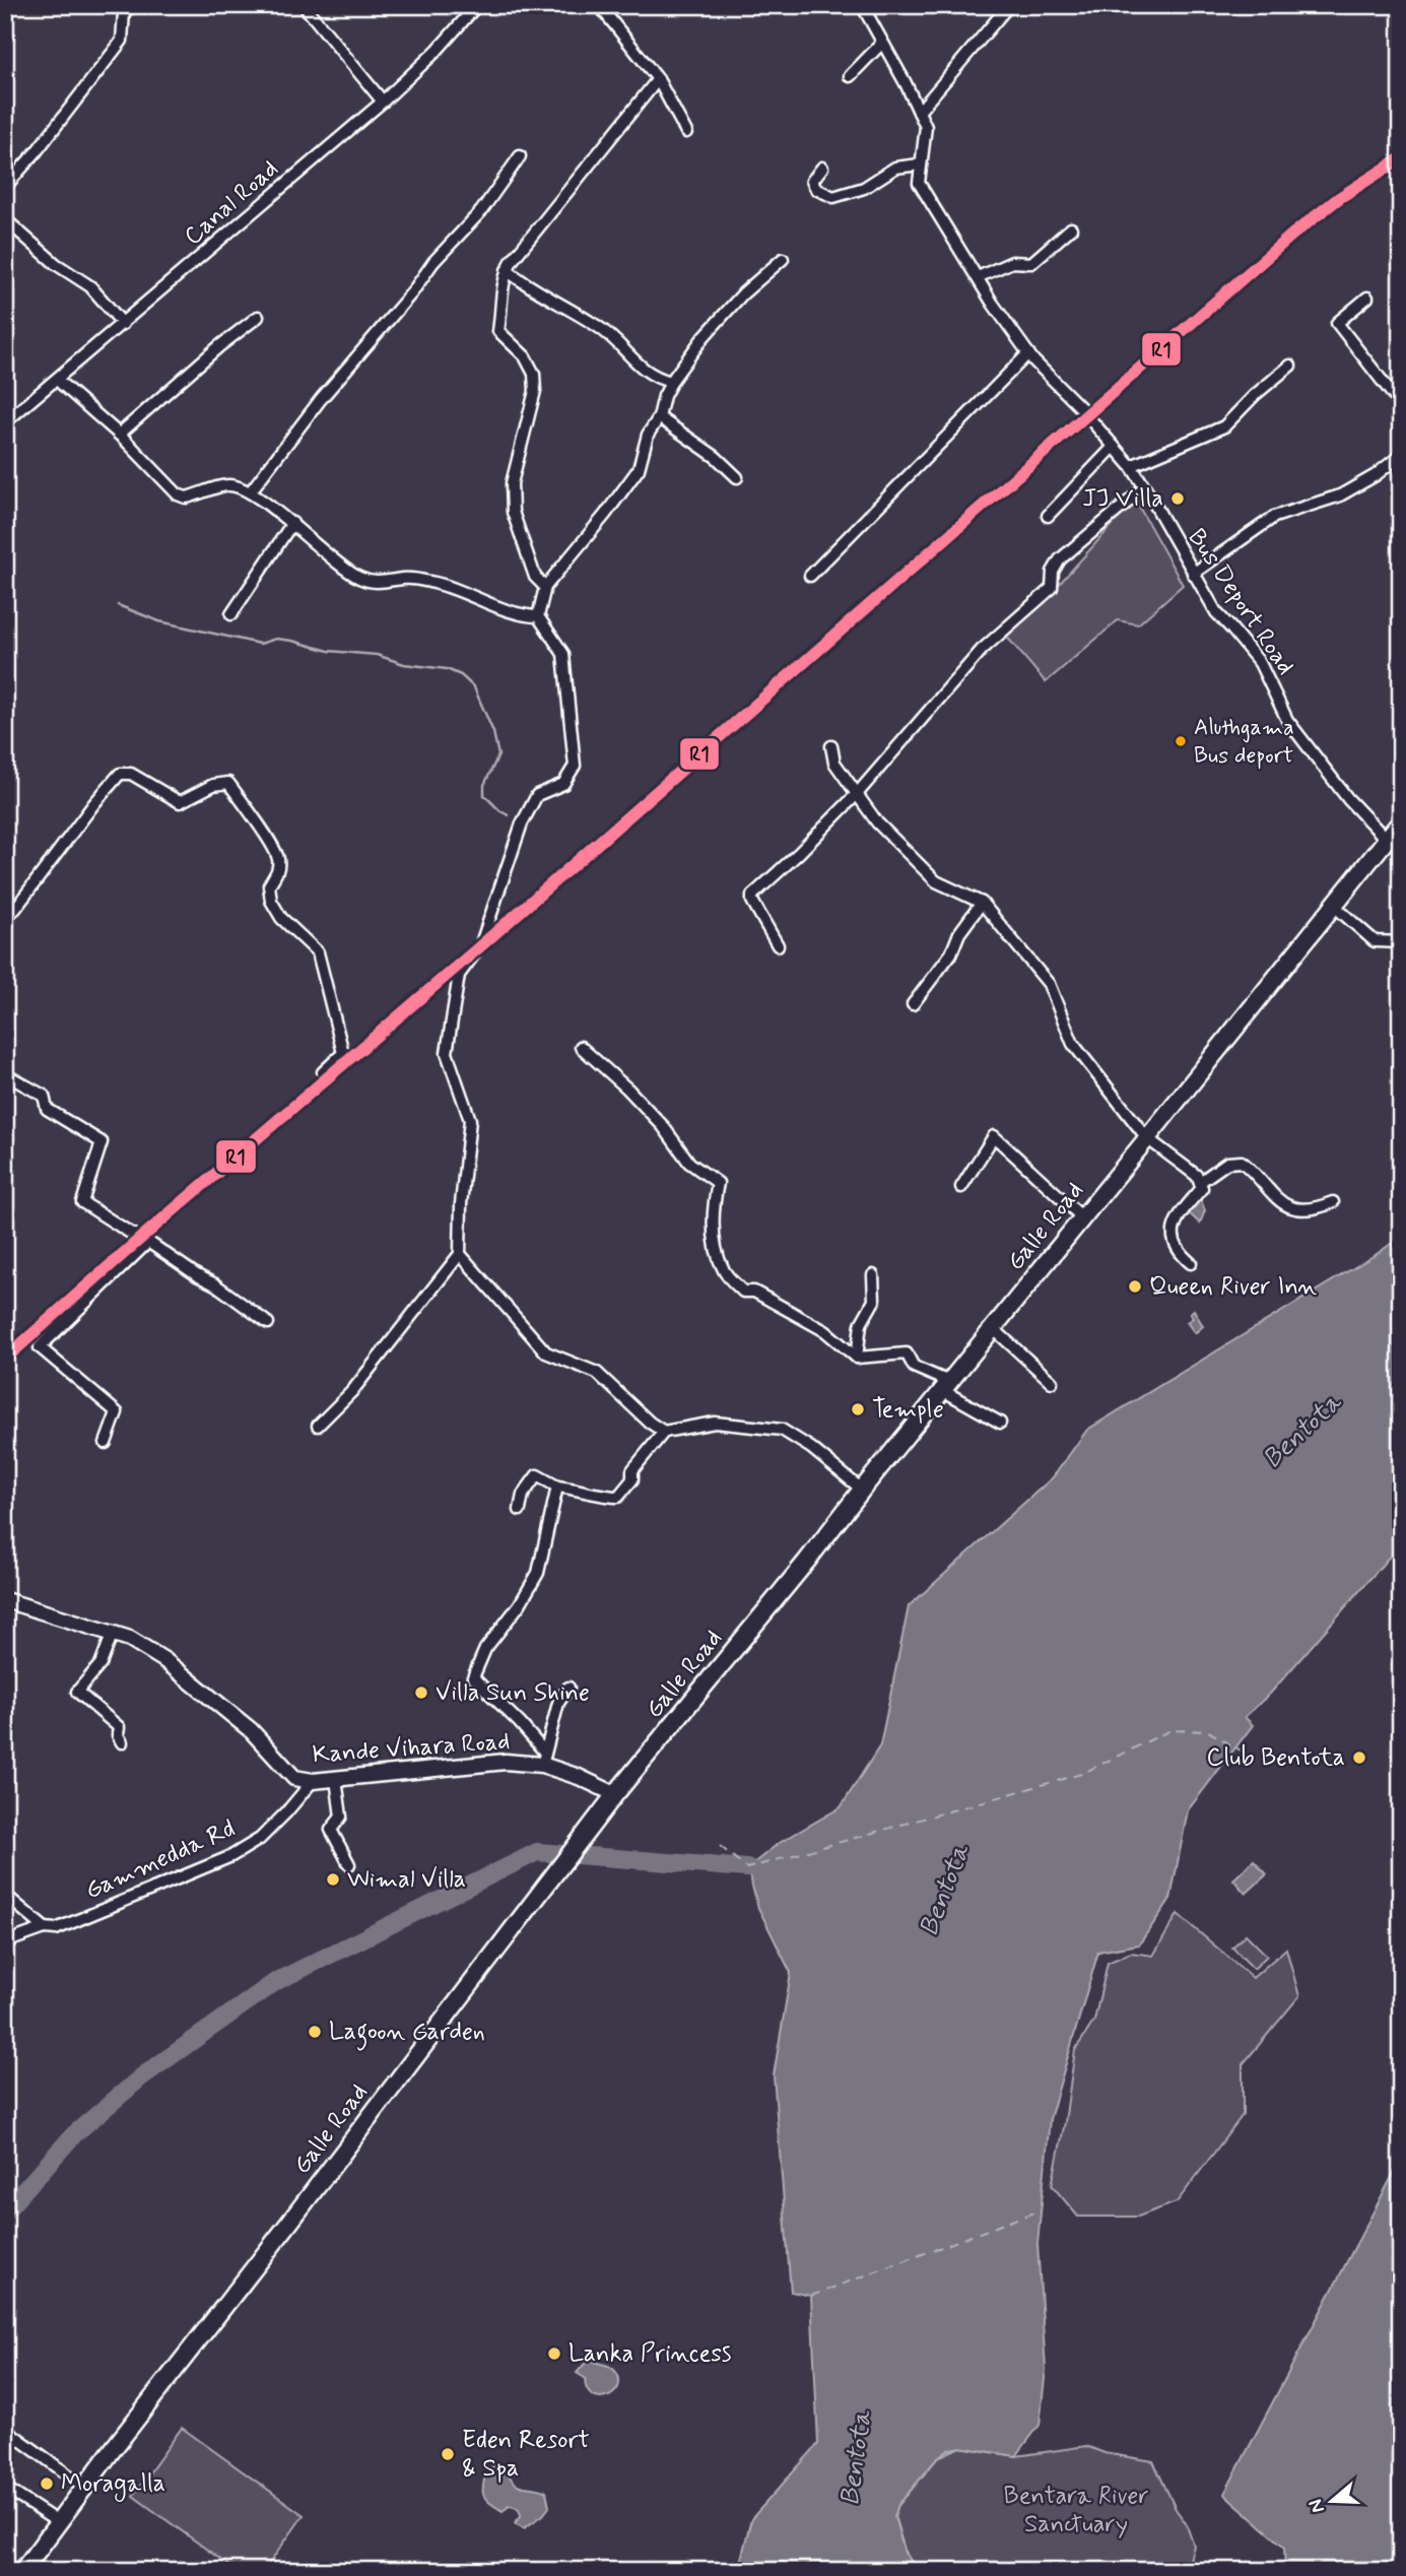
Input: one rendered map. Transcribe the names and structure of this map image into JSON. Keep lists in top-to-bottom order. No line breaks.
{"streets":{"highway":["Galle Road"],"main road":["Kande Vihara Road"],"street":["Canal Road","Bus Deport Road","Gammedda Rd"]},"crossings":[["Bus Deport Road","Galle Road"],["Galle Road","Kande Vihara Road"],["Kande Vihara Road","Gammedda Rd"]],"water":["Bentota"],"parks":["Bentara River Sanctuary"],"places":["JJ Villa","Aluthgama Bus deport","Queen River Inn","Temple","Villa Sun Shine","Club Bentota","Wimal Villa","Lagoon Garden","Lanka Princess","Eden Resort & Spa","Moragalla"],"lines":["transit line R1"],"north":"left"}
